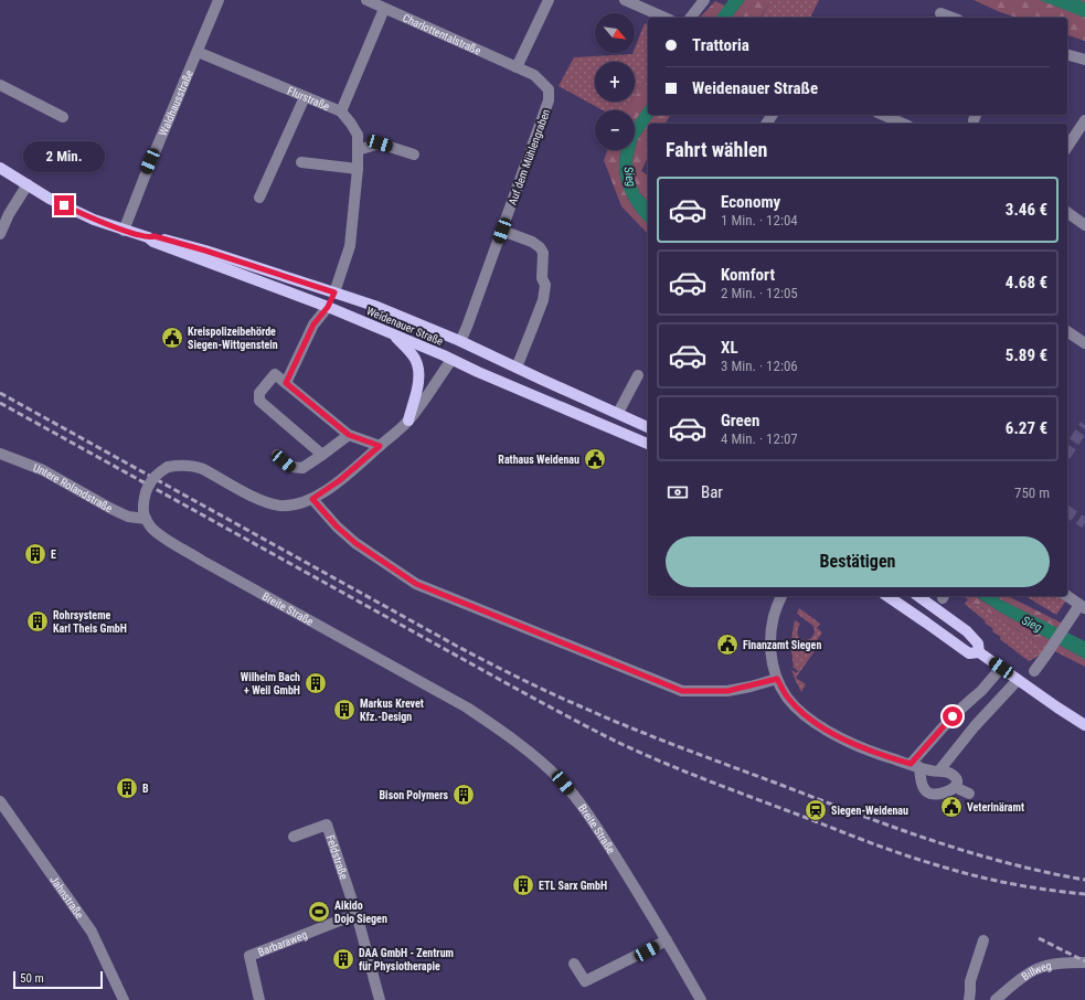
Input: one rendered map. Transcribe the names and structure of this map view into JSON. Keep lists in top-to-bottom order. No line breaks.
{"streets":{"main road":["Weidenauer Straße"],"street":["Charlottentalstraße","Flurstraße","Waldhausstraße","Auf dem Mühlengraben","Untere Rolandstraße","Breite Straße","Feldstraße","Jahnstraße","Barbaraweg","Billweg"]},"crossings":[["Charlottentalstraße","Flurstraße"],["Charlottentalstraße","Auf dem Mühlengraben"],["Flurstraße","Waldhausstraße"],["Waldhausstraße","Weidenauer Straße"],["Auf dem Mühlengraben","Weidenauer Straße"],["Untere Rolandstraße","Breite Straße"],["Feldstraße","Barbaraweg"]],"water":["Sieg"],"places":{"public building":["Kreispolizeibehörde Siegen-Wittgenstein","Rathaus Weidenau","Finanzamt Siegen","Veterinäramt"],"building":["E","Rohrsysteme Karl Theis GmbH","Wilhelm Bach + Weil GmbH","Markus Krevet Kfz.-Design","B","Bison Polymers","ETL Sarx GmbH","DAA GmbH - Zentrum für Physiotherapie"],"station":["Siegen-Weidenau"],"sports":["Aikido Dojo Siegen"]},"scale_bar":"50 m","north":"bottom right","page":{"map_buttons":["+","−"],"banner":["Trattoria","Weidenauer Straße"],"heading":"Fahrt wählen","bubble":"2 Min.","list":[{"name":"Economy","note":"1 Min. · 12:04","value":"3.46 €"},{"name":"Komfort","note":"2 Min. · 12:05","value":"4.68 €"},{"name":"XL","note":"3 Min. · 12:06","value":"5.89 €"},{"name":"Green","note":"4 Min. · 12:07","value":"6.27 €"}],"pay":["Bar","750 m"],"buttons":"Bestätigen","scale":"50 m"}}
